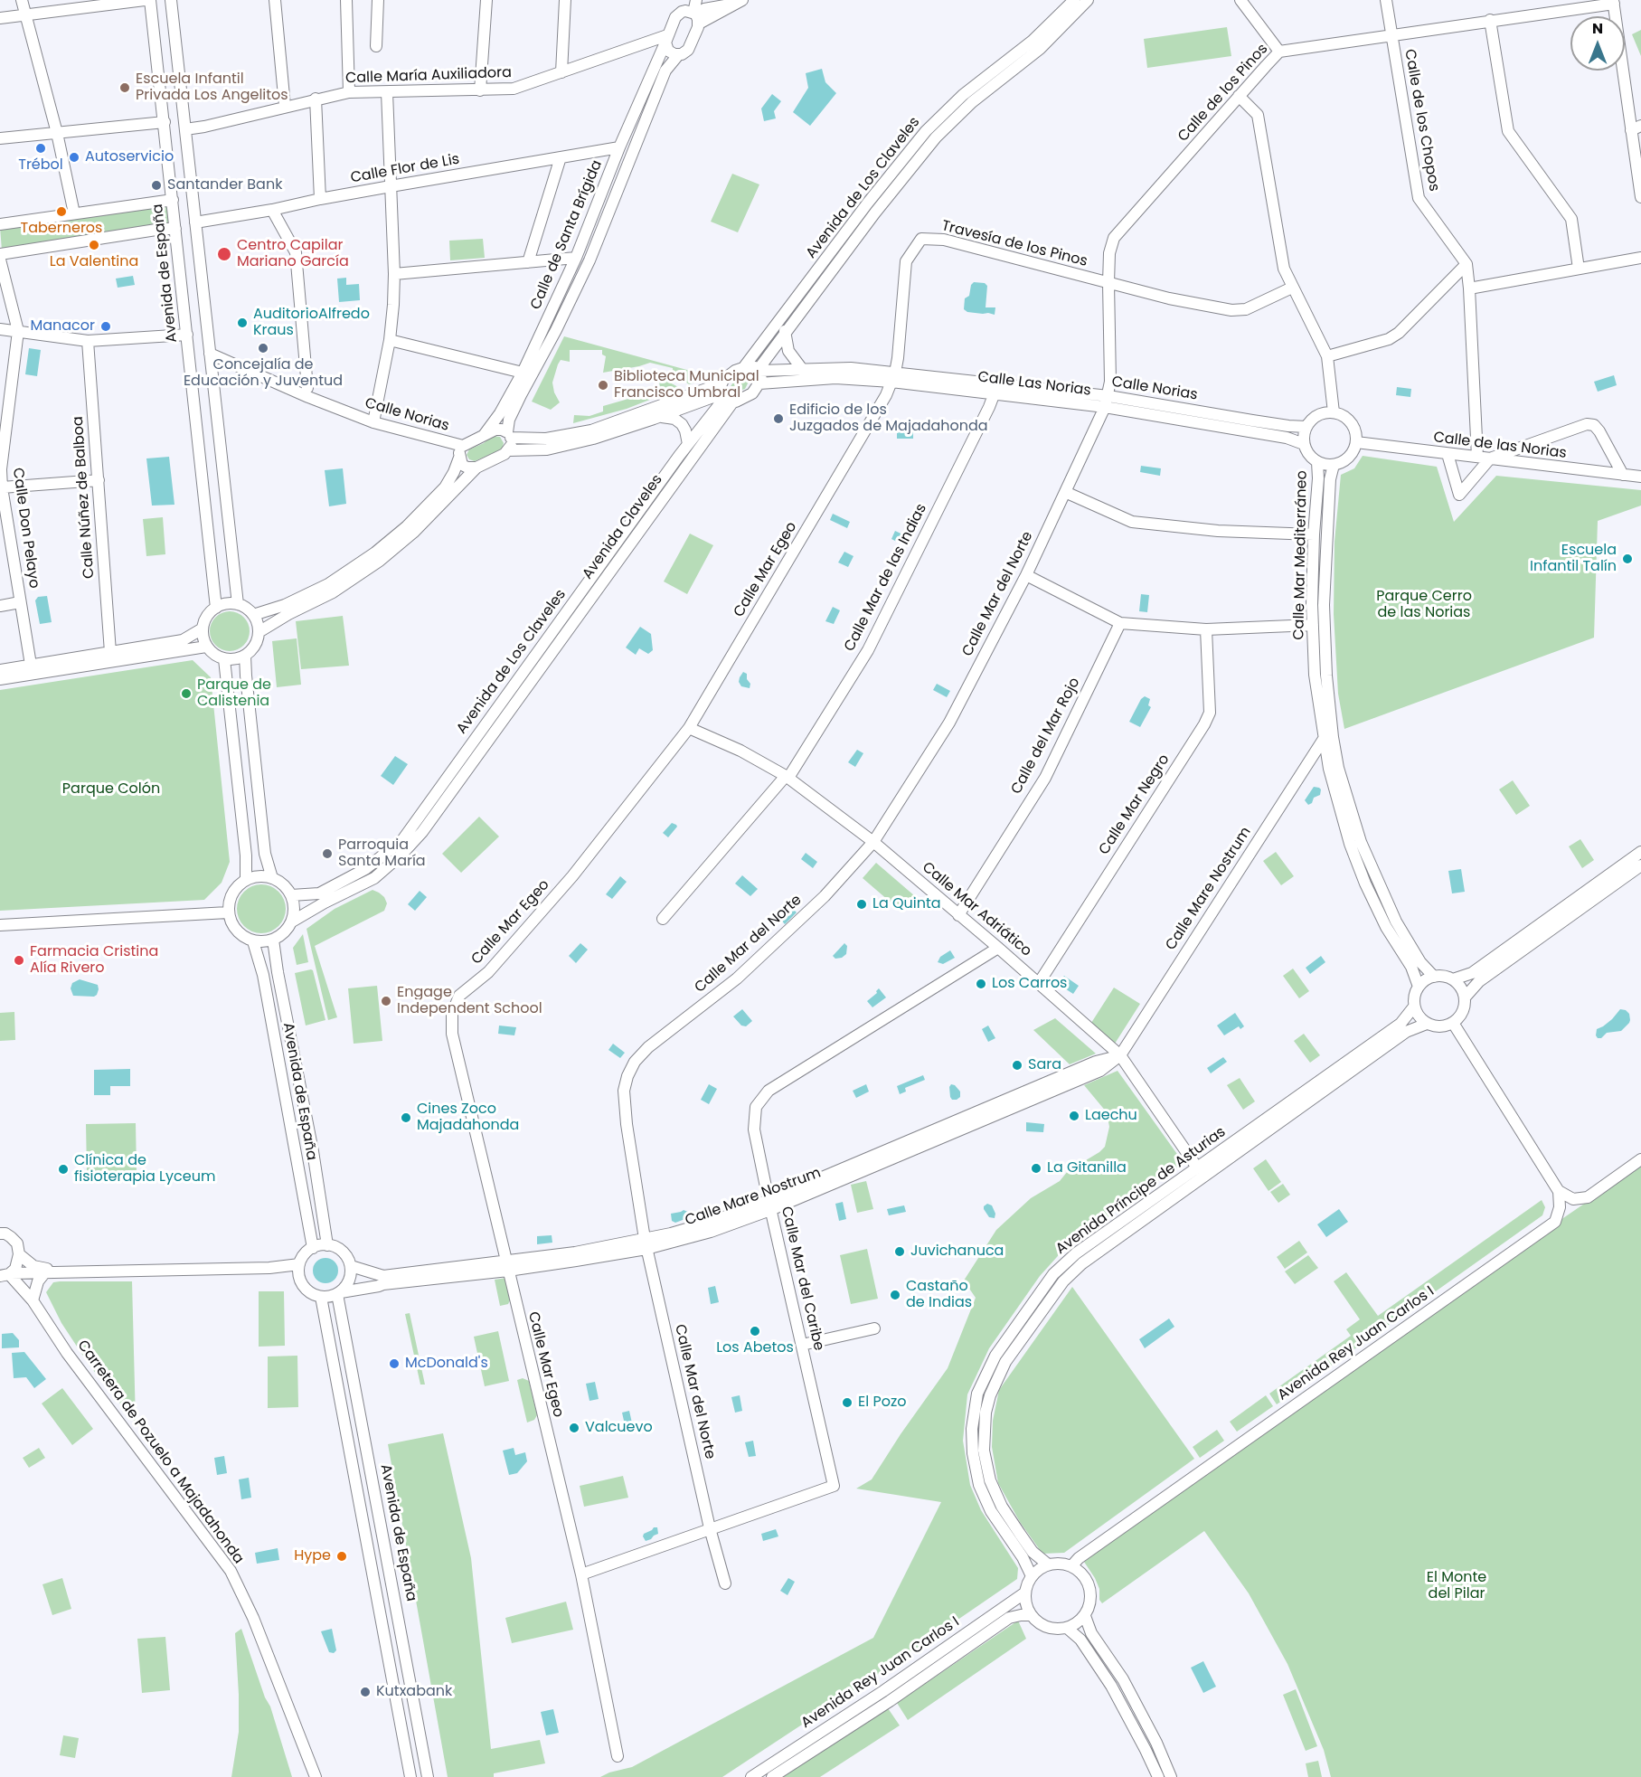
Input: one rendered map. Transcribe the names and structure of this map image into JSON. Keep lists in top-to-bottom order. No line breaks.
{"streets":{"street":["Calle María Auxiliadora","Calle de los Pinos","Calle de los Chopos","Calle Flor de Lis","Avenida de Los Claveles","Calle de Santa Brígida","Travesía de los Pinos","Avenida de España","Calle Las Norias","Calle Norias","Calle de las Norias","Calle Núñez de Balboa","Avenida Claveles","Calle Don Pelayo","Calle Mar Mediterráneo","Calle Mar Egeo","Calle Mar de las Indias","Calle Mar del Norte","Calle del Mar Rojo","Calle Mar Negro","Calle Mare Nostrum","Calle Mar Adriático","Avenida Príncipe de Asturias","Calle Mar del Caribe","Avenida Rey Juan Carlos I","Carretera de Pozuelo a Majadahonda"]},"crossings":[["Calle María Auxiliadora","Calle de Santa Brígida"],["Calle de los Pinos","Calle de los Chopos"],["Calle de los Pinos","Travesía de los Pinos"],["Calle de los Pinos","Calle Las Norias"],["Calle de los Pinos","Calle Norias"],["Calle de los Pinos","Calle Mar del Norte"],["Calle Flor de Lis","Calle de Santa Brígida"],["Avenida de Los Claveles","Avenida de España"],["Avenida de Los Claveles","Calle Norias"],["Avenida de Los Claveles","Avenida Claveles"],["Calle de Santa Brígida","Calle Norias"],["Travesía de los Pinos","Calle Norias"],["Travesía de los Pinos","Calle Mar Egeo"],["Avenida de España","Avenida Claveles"],["Avenida de España","Calle Mare Nostrum"],["Calle Las Norias","Calle Norias"],["Calle Las Norias","Calle de las Norias"],["Calle Las Norias","Calle Mar Mediterráneo"],["Calle Las Norias","Calle Mar del Norte"],["Calle Norias","Calle de las Norias"],["Calle Norias","Avenida Claveles"],["Calle Norias","Calle Mar Mediterráneo"],["Calle Norias","Calle Mar Egeo"],["Calle Norias","Calle Mar de las Indias"],["Calle Norias","Calle Mar del Norte"],["Calle de las Norias","Calle Mar Mediterráneo"],["Calle Mar Mediterráneo","Calle Mare Nostrum"],["Calle Mar Mediterráneo","Avenida Príncipe de Asturias"],["Calle Mar Egeo","Calle Mare Nostrum"],["Calle Mar Egeo","Calle Mar Adriático"],["Calle Mar de las Indias","Calle Mar Adriático"],["Calle Mar del Norte","Calle Mare Nostrum"],["Calle Mar del Norte","Calle Mar Adriático"],["Calle Mar del Norte","Calle Mar del Caribe"],["Calle del Mar Rojo","Calle Mar Adriático"],["Calle Mar Negro","Calle Mar Adriático"],["Calle Mare Nostrum","Calle Mar Adriático"],["Calle Mare Nostrum","Calle Mar del Caribe"],["Calle Mar Adriático","Avenida Príncipe de Asturias"],["Calle Mar Adriático","Calle Mar del Caribe"],["Avenida Príncipe de Asturias","Avenida Rey Juan Carlos I"]],"parks":["Parque Cerro de las Norias","Parque Colón","El Monte del Pilar"],"places":["Escuela Infantil Privada Los Angelitos","Trébol","Autoservicio","Santander Bank","Taberneros","La Valentina","Centro Capilar Mariano García","AuditorioAlfredo Kraus","Manacor","Concejalía de Educación y Juventud","Biblioteca Municipal Francisco Umbral","Edificio de los Juzgados de Majadahonda","Escuela Infantil Talín","Parque de Calistenia","Parroquia Santa María","La Quinta","Farmacia Cristina Alía Rivero","Los Carros","Engage Independent School","Sara","Laechu","Cines Zoco Majadahonda","La Gitanilla","Clínica de fisioterapia Lyceum","Juvichanuca","Castaño de Indias","Los Abetos","McDonald's","El Pozo","Valcuevo","Hype","Kutxabank"],"north":"top"}
